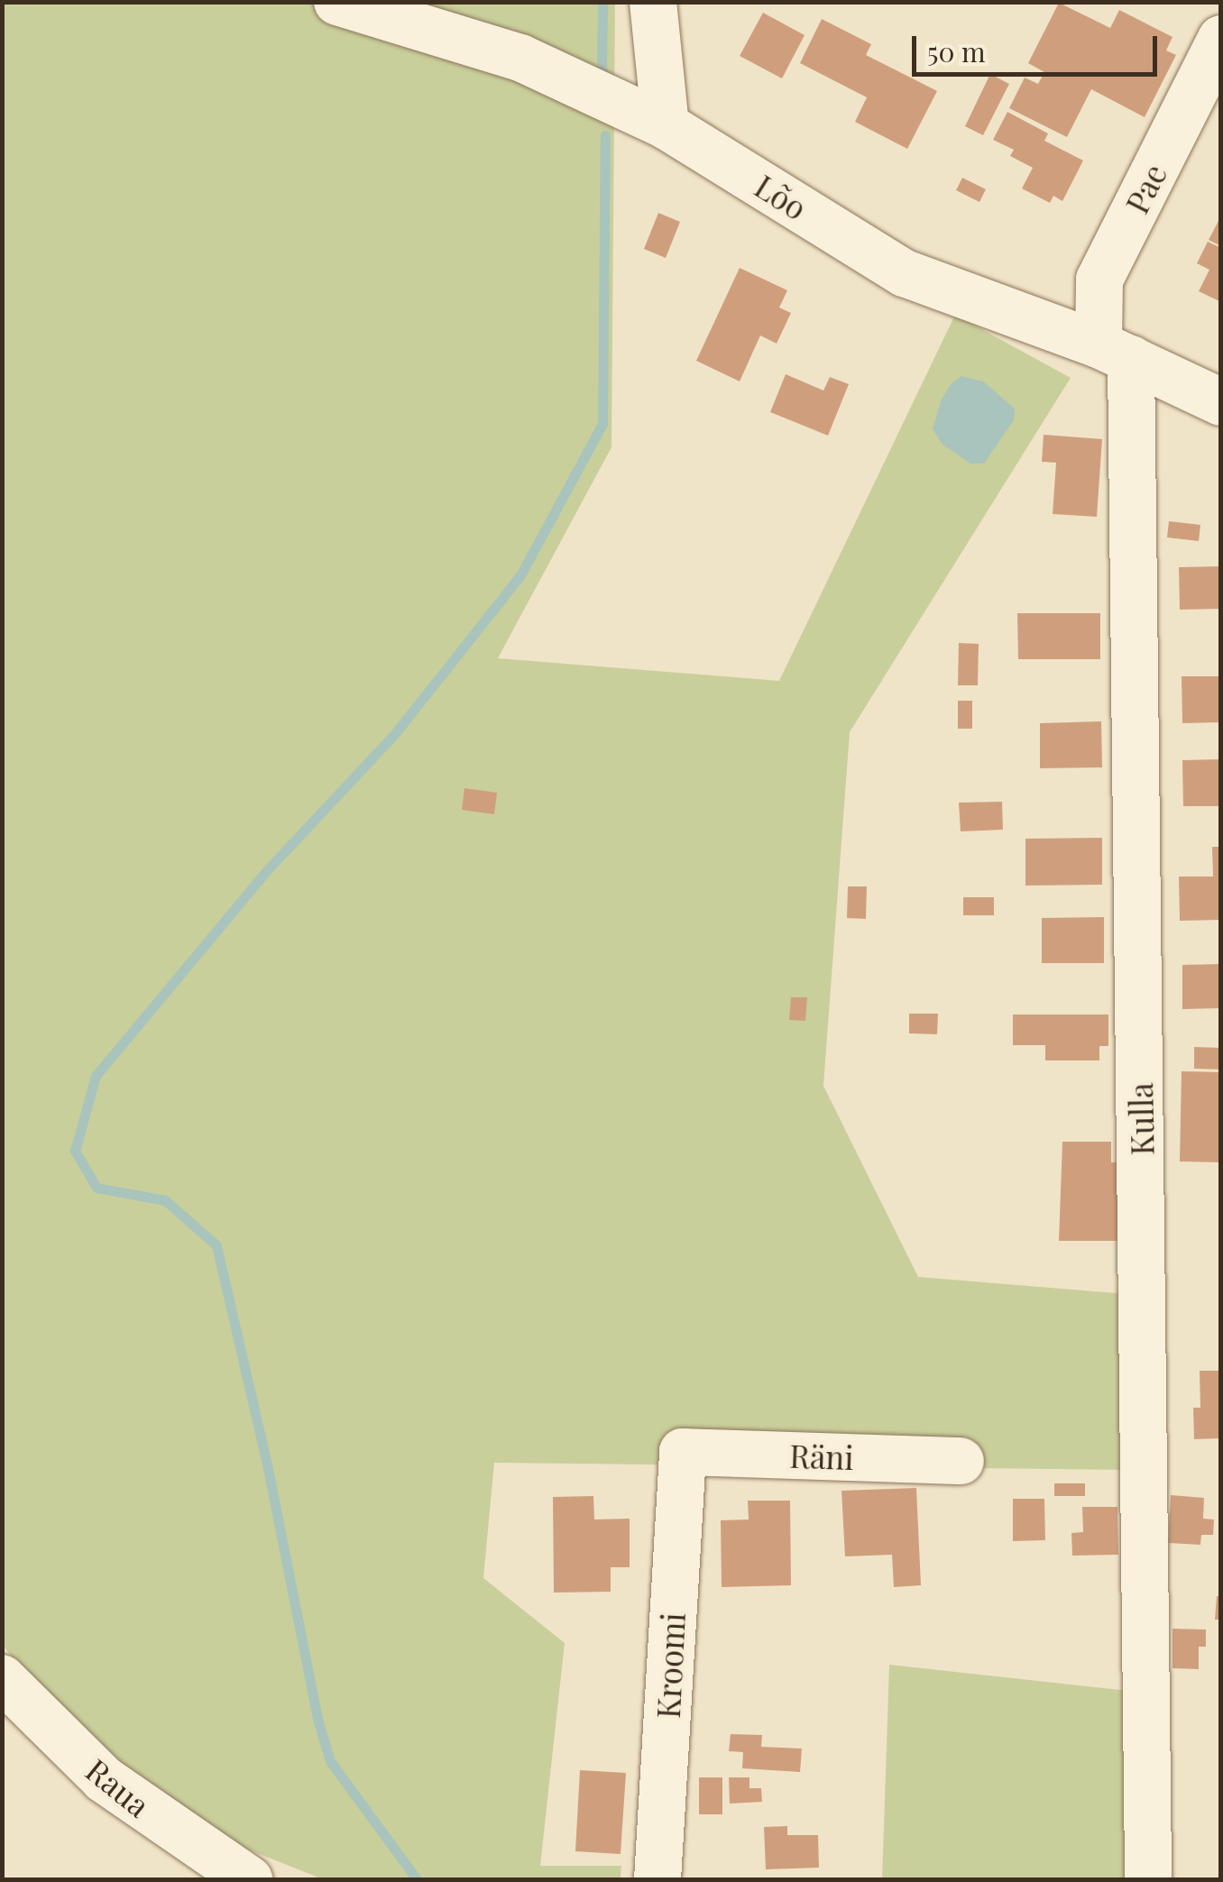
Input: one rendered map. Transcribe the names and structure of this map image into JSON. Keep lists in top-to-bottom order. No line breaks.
{"streets":{"street":["Pae","Lõo","Kulla","Räni","Kroomi","Raua"]},"crossings":[["Pae","Lõo"],["Pae","Kulla"],["Lõo","Kulla"],["Räni","Kroomi"]],"scale_bar":"50 m"}
